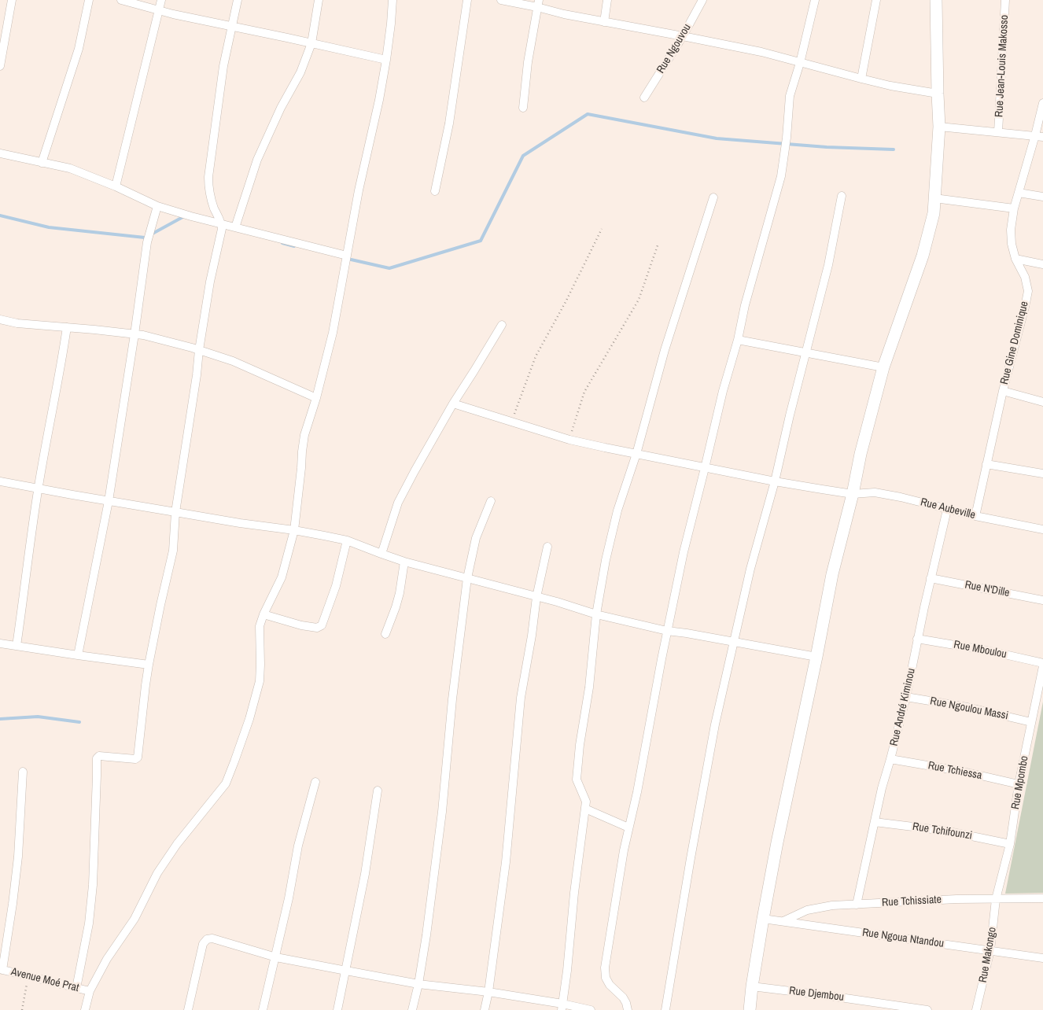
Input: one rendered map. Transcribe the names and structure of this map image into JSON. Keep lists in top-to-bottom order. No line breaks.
{"streets":{"street":["Rue Ngouvou","Rue Jean-Louis Makosso","Rue Gine Dominique","Rue Aubeville","Rue N'Dille","Rue Mboulou","Rue André Kiminou","Rue Ngoulou Massi","Rue Tchiessa","Rue Mpombo","Rue Tchifounzi","Rue Tchissiate","Rue Ngoua Ntandou","Rue Makongo","Avenue Moé Prat","Rue Djembou"]},"crossings":[["Rue Gine Dominique","Rue Aubeville"],["Rue Aubeville","Rue André Kiminou"],["Rue N'Dille","Rue André Kiminou"],["Rue Mboulou","Rue André Kiminou"],["Rue Mboulou","Rue Mpombo"],["Rue André Kiminou","Rue Ngoulou Massi"],["Rue André Kiminou","Rue Tchiessa"],["Rue André Kiminou","Rue Tchifounzi"],["Rue André Kiminou","Rue Tchissiate"],["Rue Ngoulou Massi","Rue Mpombo"],["Rue Tchiessa","Rue Mpombo"],["Rue Mpombo","Rue Tchifounzi"],["Rue Mpombo","Rue Tchissiate"],["Rue Mpombo","Rue Makongo"],["Rue Tchissiate","Rue Ngoua Ntandou"],["Rue Tchissiate","Rue Makongo"],["Rue Ngoua Ntandou","Rue Makongo"]]}
